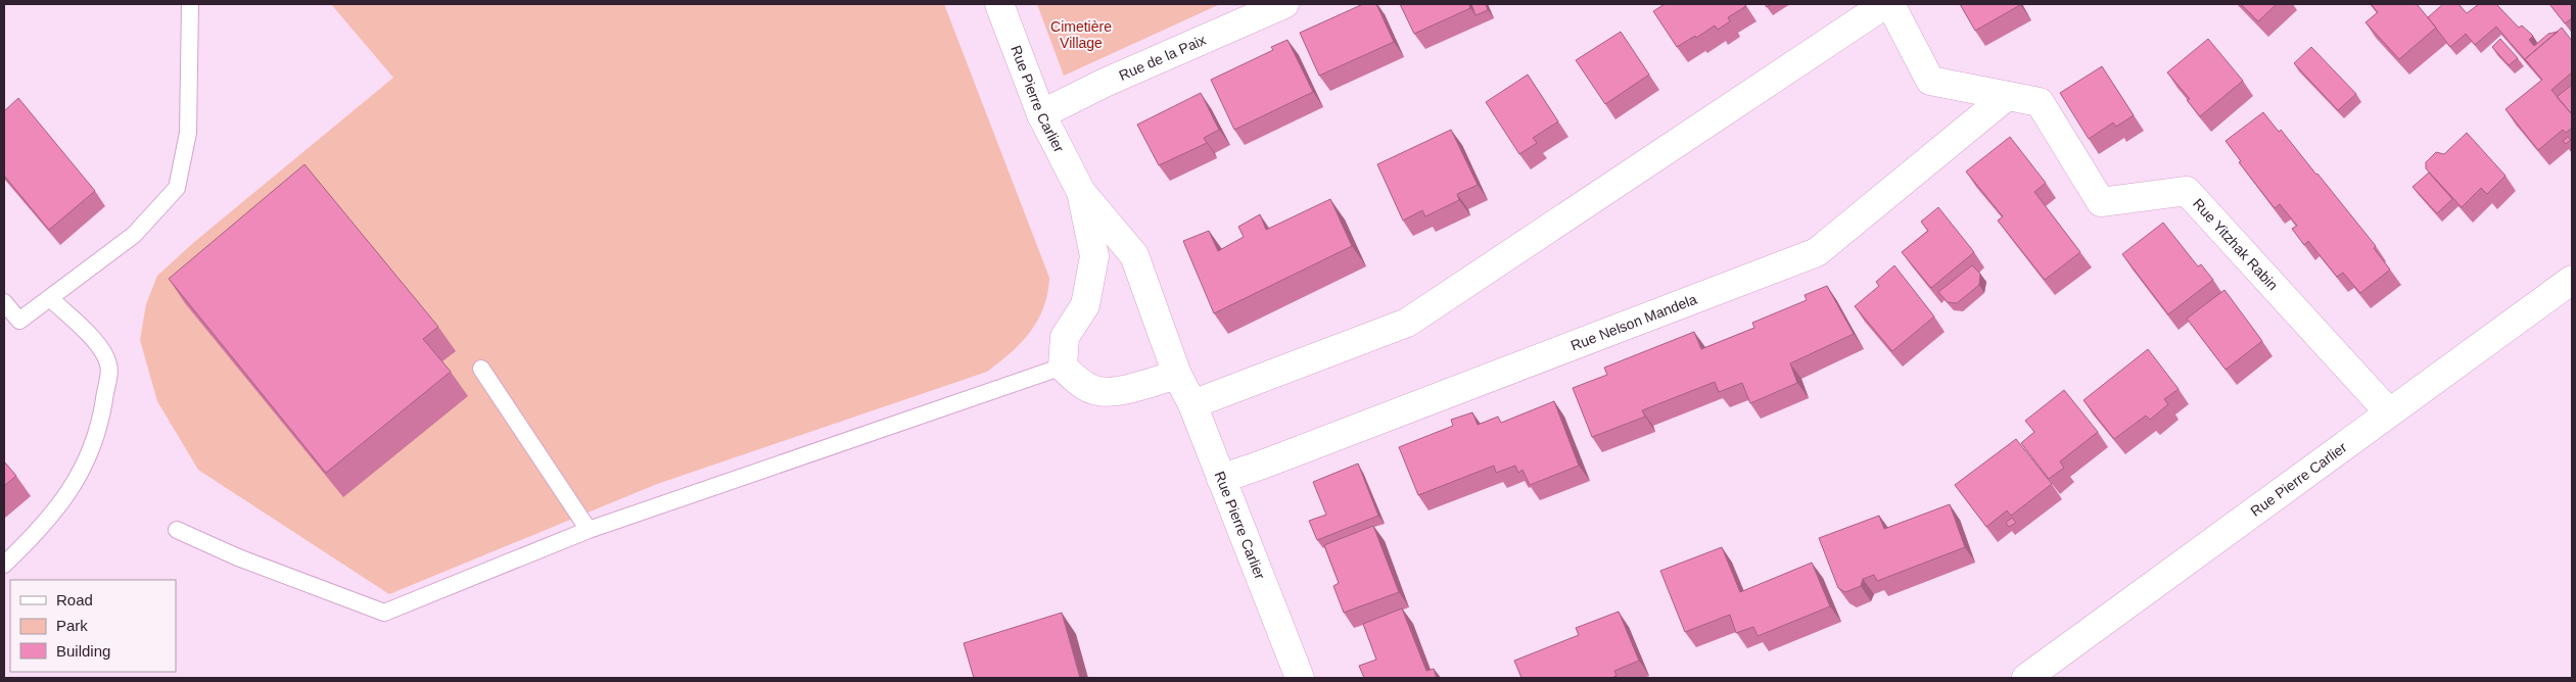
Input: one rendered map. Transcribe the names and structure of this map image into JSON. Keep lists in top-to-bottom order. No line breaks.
{"streets":{"street":["Rue de la Paix","Rue Pierre Carlier","Rue Yitzhak Rabin","Rue Nelson Mandela"]},"crossings":[["Rue de la Paix","Rue Pierre Carlier"],["Rue Pierre Carlier","Rue Yitzhak Rabin"],["Rue Pierre Carlier","Rue Nelson Mandela"],["Rue Yitzhak Rabin","Rue Nelson Mandela"]],"parks":["Cimetière Village"],"legend":["Road","Park","Building"]}
